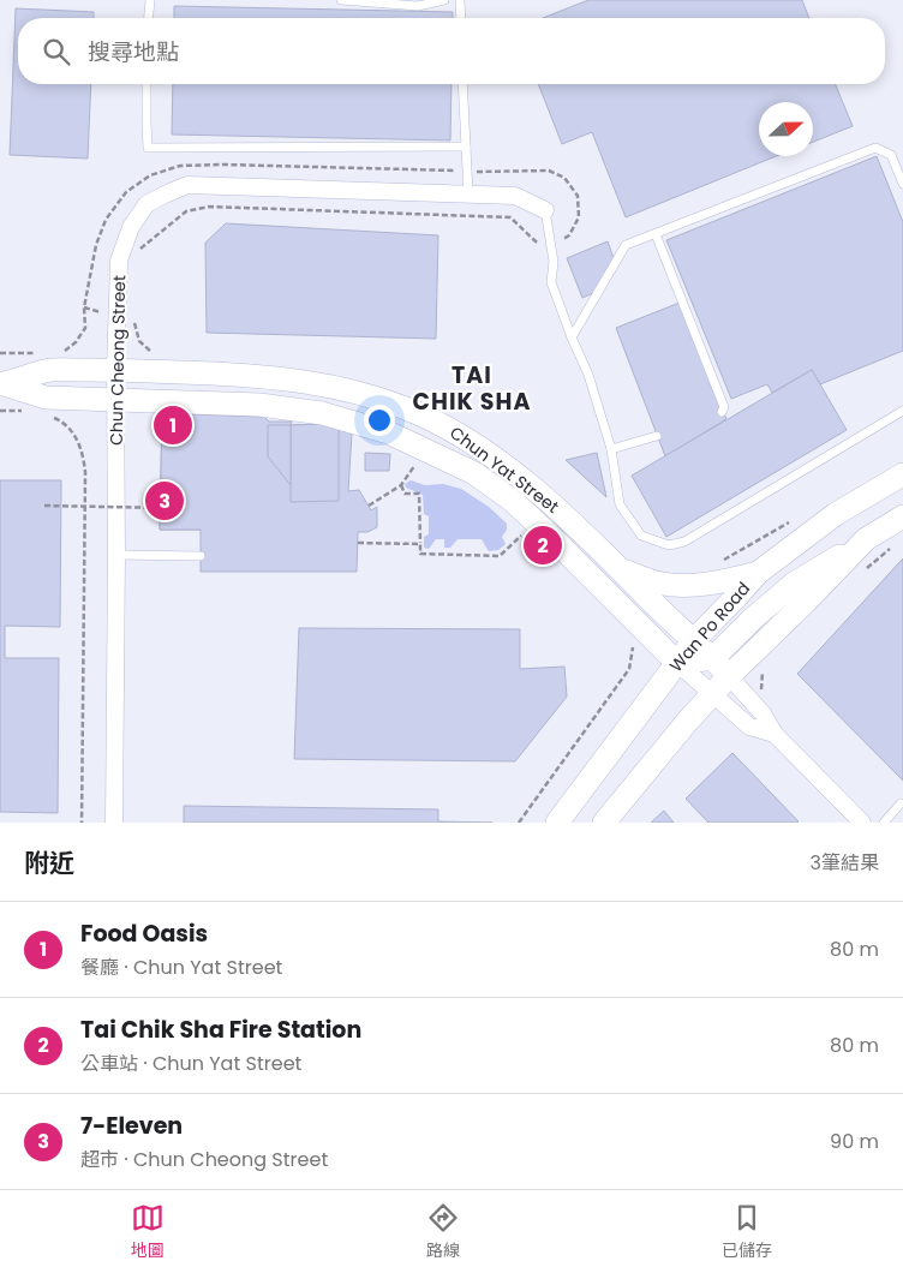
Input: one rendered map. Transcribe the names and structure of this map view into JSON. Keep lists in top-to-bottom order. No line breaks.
{"streets":{"street":["Chun Cheong Street","Chun Yat Street","Wan Po Road"]},"crossings":[["Chun Cheong Street","Chun Yat Street"],["Chun Yat Street","Wan Po Road"]],"districts":["TAI CHIK SHA"],"north":"right","page":{"search":"搜尋地點","pins":["1","3","2"],"heading":["附近","3筆結果"],"list":[{"mark":"1","name":"Food Oasis","note":"餐廳 · Chun Yat Street","value":"80 m"},{"mark":"2","name":"Tai Chik Sha Fire Station","note":"公車站 · Chun Yat Street","value":"80 m"},{"mark":"3","name":"7-Eleven","note":"超市 · Chun Cheong Street","value":"90 m"}],"nav":["地圖","路線","已儲存"]}}
